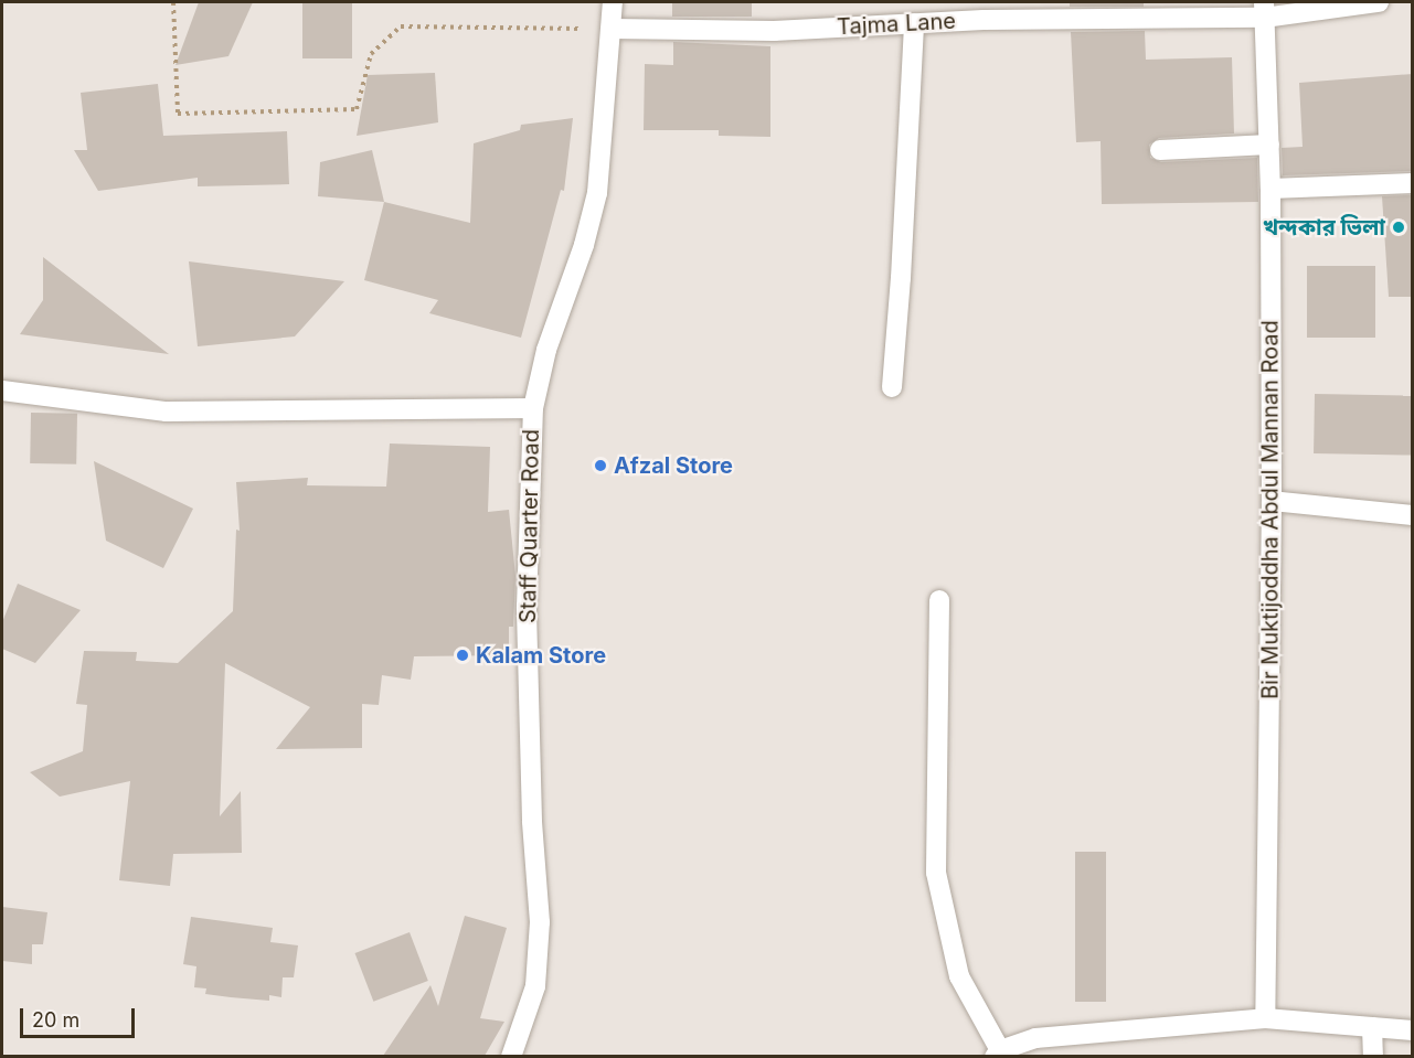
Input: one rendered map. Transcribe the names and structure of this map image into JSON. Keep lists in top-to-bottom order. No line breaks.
{"streets":{"street":["Tajma Lane","Bir Muktijoddha Abdul Mannan Road","Staff Quarter Road"]},"crossings":[["Tajma Lane","Bir Muktijoddha Abdul Mannan Road"],["Tajma Lane","Staff Quarter Road"]],"places":["খন্দকার ভিলা","Afzal Store","Kalam Store"],"scale_bar":"20 m"}
